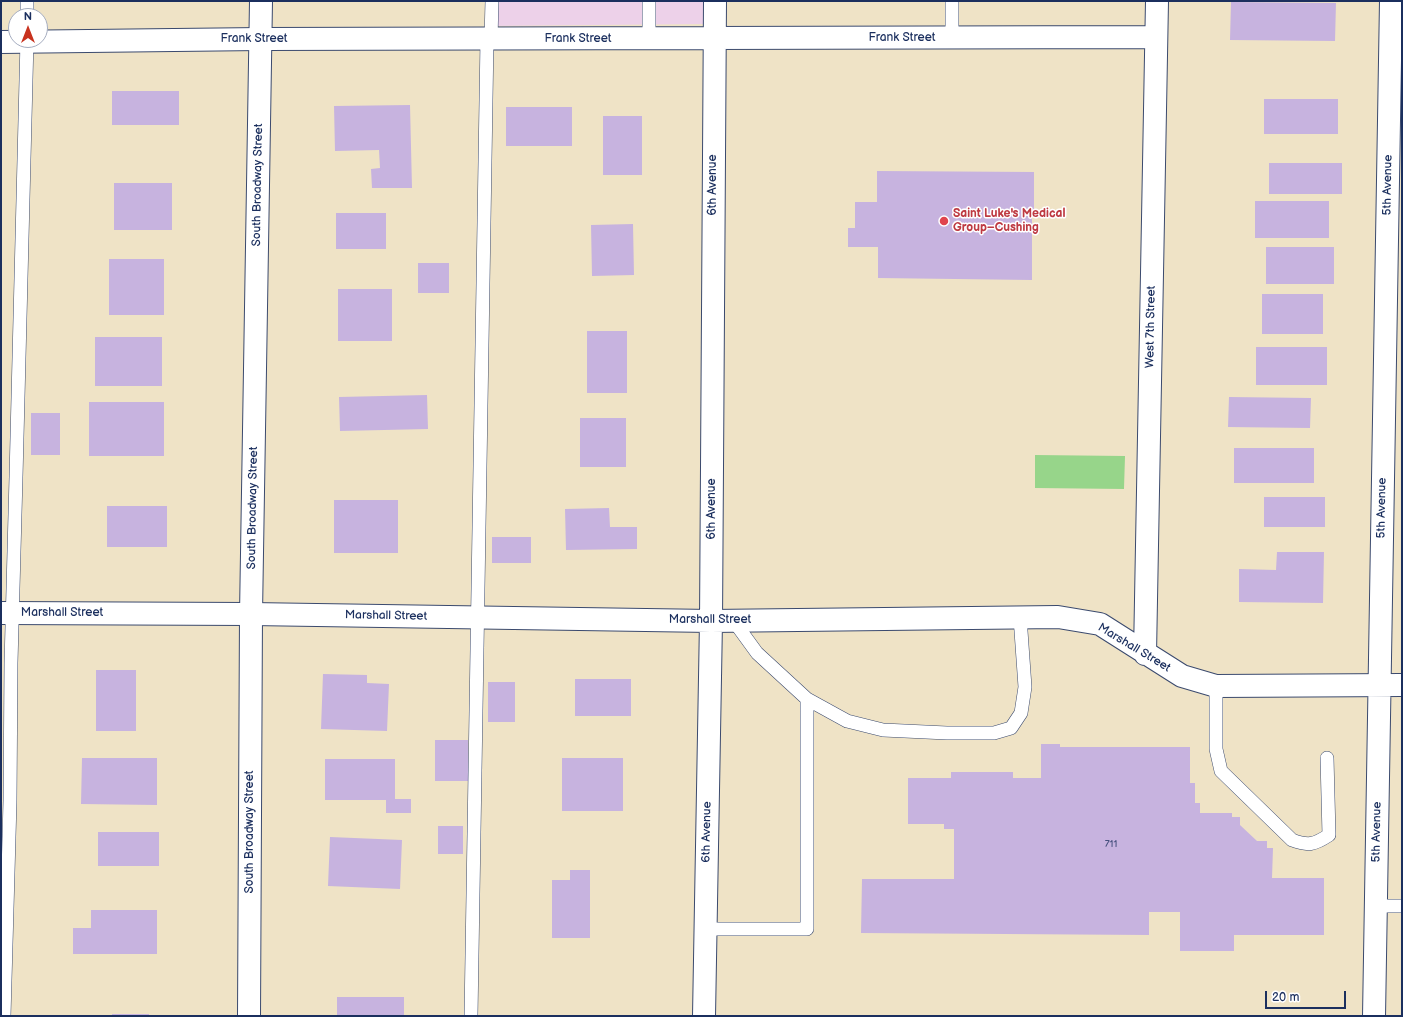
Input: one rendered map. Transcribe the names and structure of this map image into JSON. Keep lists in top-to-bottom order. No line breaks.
{"streets":{"street":["Frank Street","South Broadway Street","6th Avenue","5th Avenue","West 7th Street","Marshall Street"]},"crossings":[["Frank Street","South Broadway Street"],["Frank Street","6th Avenue"],["Frank Street","West 7th Street"],["South Broadway Street","Marshall Street"],["6th Avenue","Marshall Street"],["5th Avenue","Marshall Street"],["West 7th Street","Marshall Street"]],"places":["Saint Luke's Medical Group–Cushing"],"house_numbers":["711"],"scale_bar":"20 m","north":"top"}
